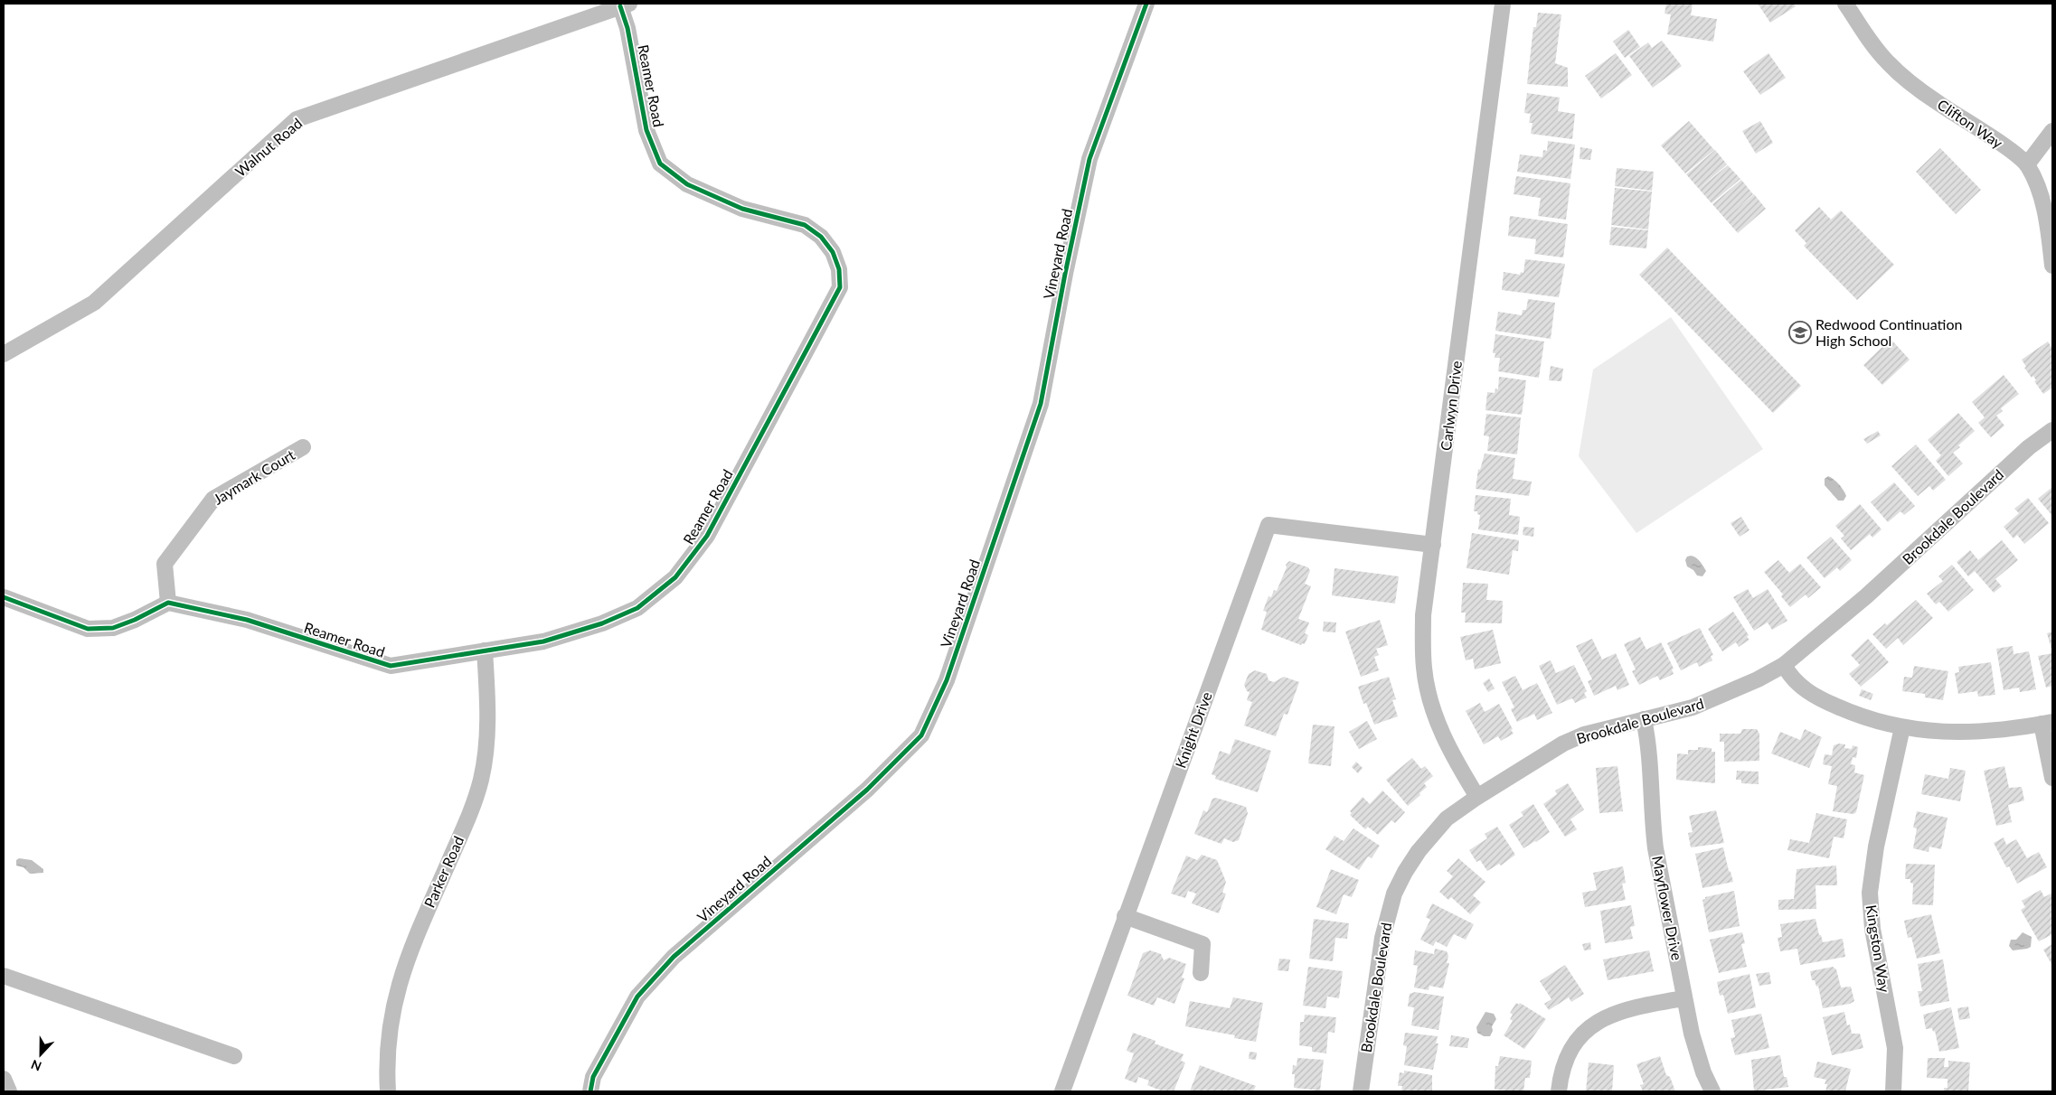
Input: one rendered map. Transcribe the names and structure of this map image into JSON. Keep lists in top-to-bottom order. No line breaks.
{"streets":{"street":["Reamer Road","Clifton Way","Walnut Road","Vineyard Road","Carlwyn Drive","Jaymark Court","Brookdale Boulevard","Knight Drive","Parker Road","Mayflower Drive","Kingston Way"]},"crossings":[["Reamer Road","Walnut Road"],["Reamer Road","Jaymark Court"],["Reamer Road","Parker Road"],["Carlwyn Drive","Brookdale Boulevard"],["Carlwyn Drive","Knight Drive"],["Brookdale Boulevard","Mayflower Drive"]],"places":{"school or university":["Redwood Continuation High School"]},"north":"bottom"}
